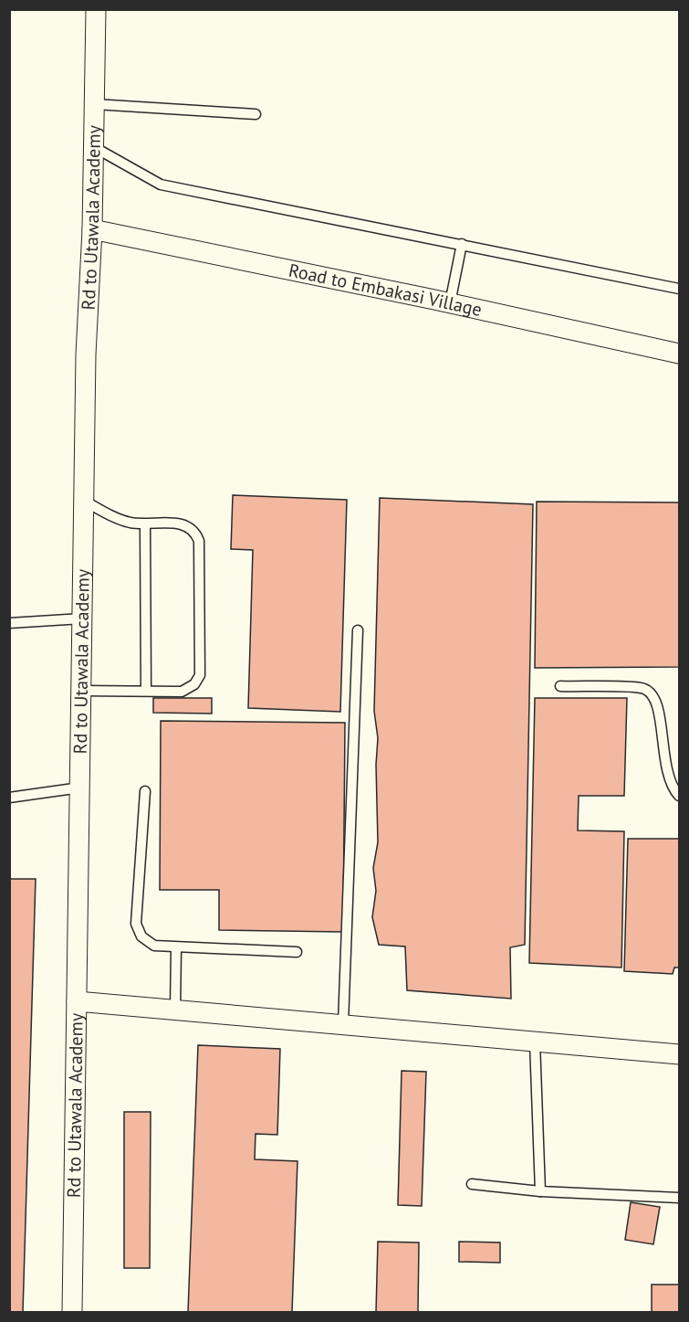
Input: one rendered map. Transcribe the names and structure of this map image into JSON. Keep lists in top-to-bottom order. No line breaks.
{"streets":{"street":["Rd to Utawala Academy","Road to Embakasi Village"]},"crossings":[["Rd to Utawala Academy","Road to Embakasi Village"]]}
